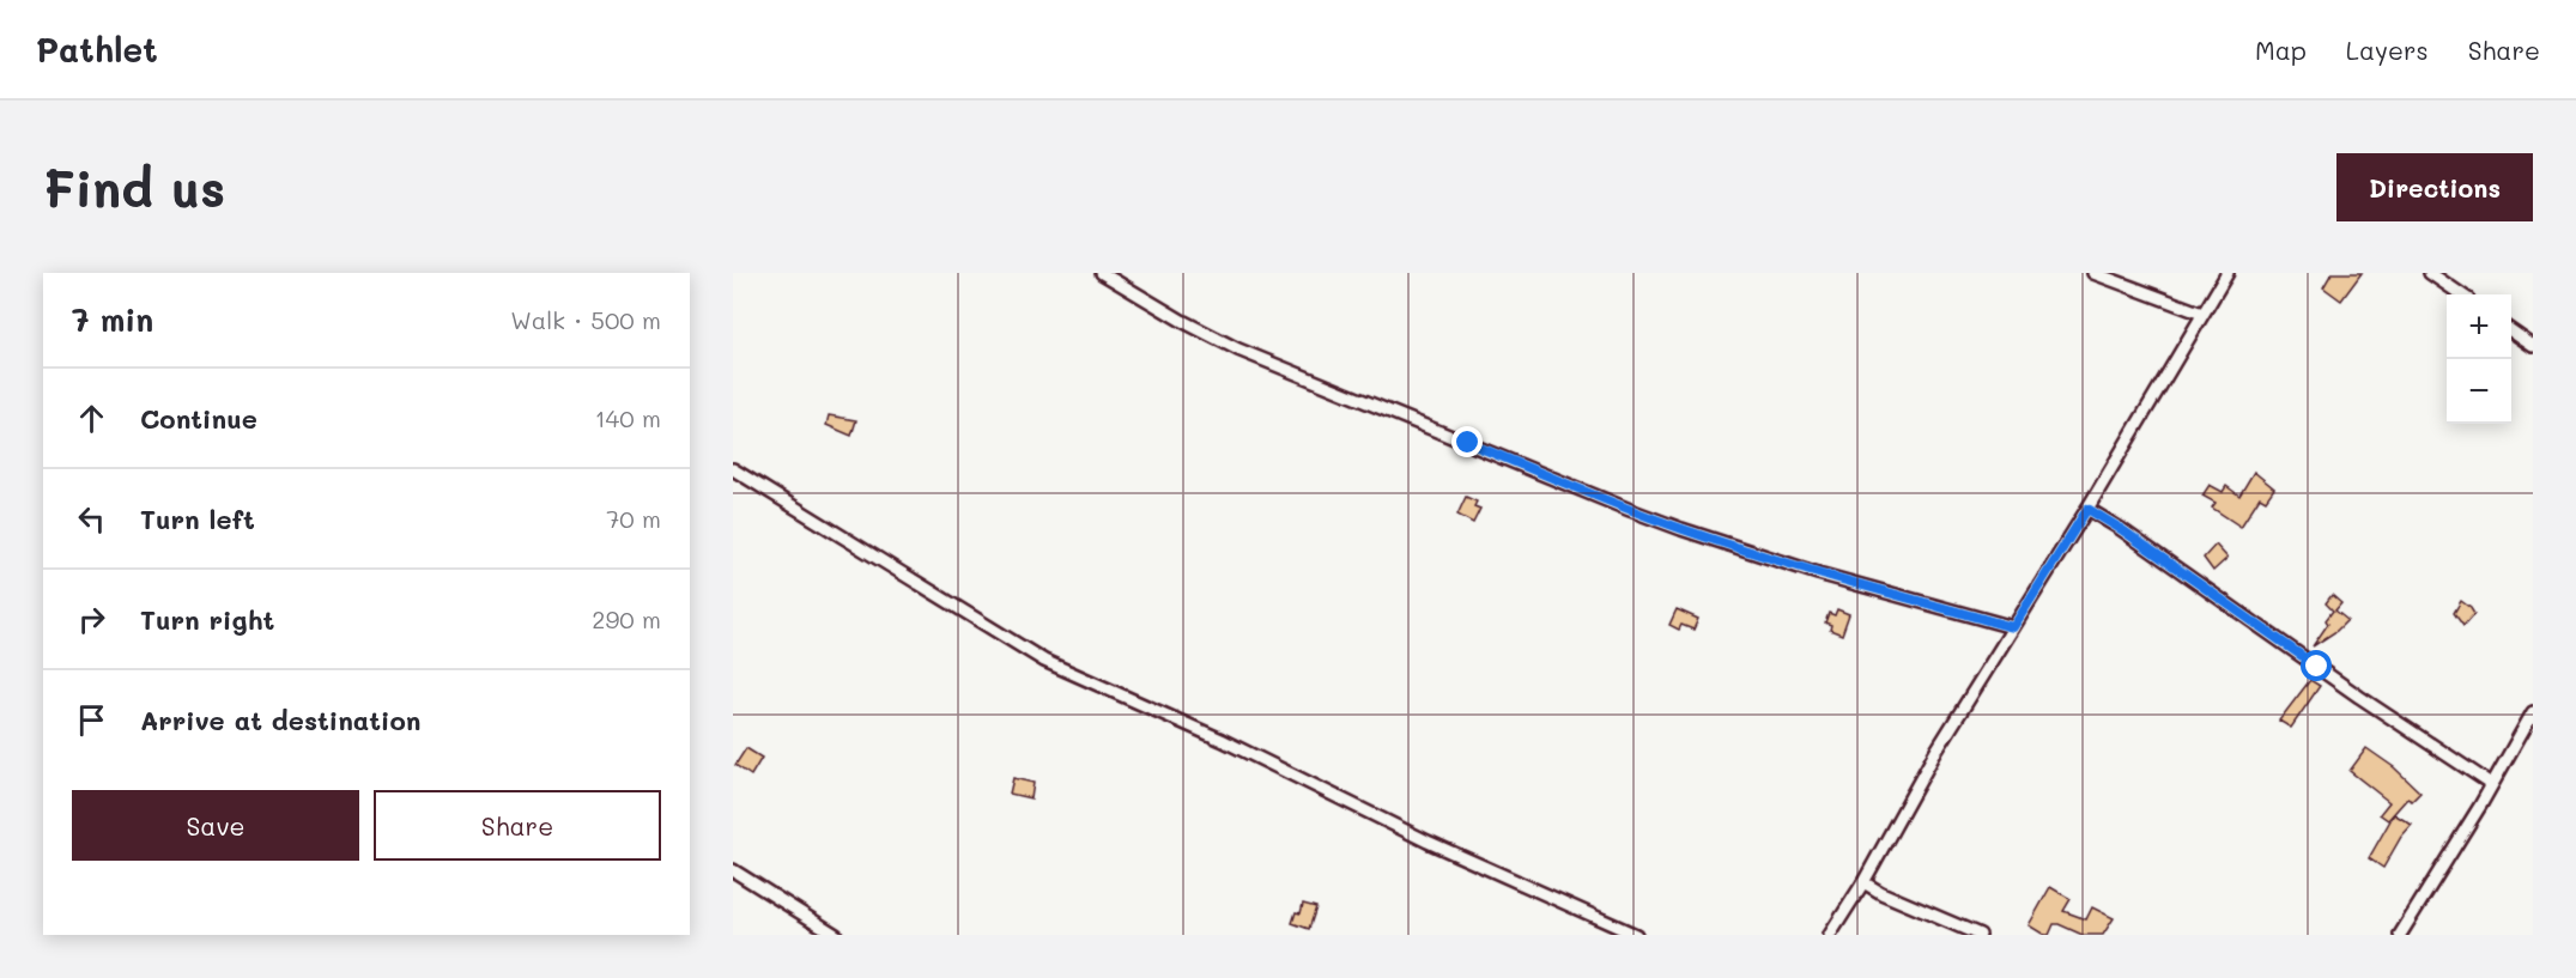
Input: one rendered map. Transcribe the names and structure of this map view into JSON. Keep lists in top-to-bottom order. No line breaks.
{"page":{"header":"Pathlet","nav":["Map","Layers","Share"],"buttons":["Directions",["Save","Share"]],"title":"Find us","heading":["7 min","Walk · 500 m"],"map_buttons":["+","−"],"list":[["Continue","140 m"],["Turn left","70 m"],["Turn right","290 m"],"Arrive at destination"]}}
